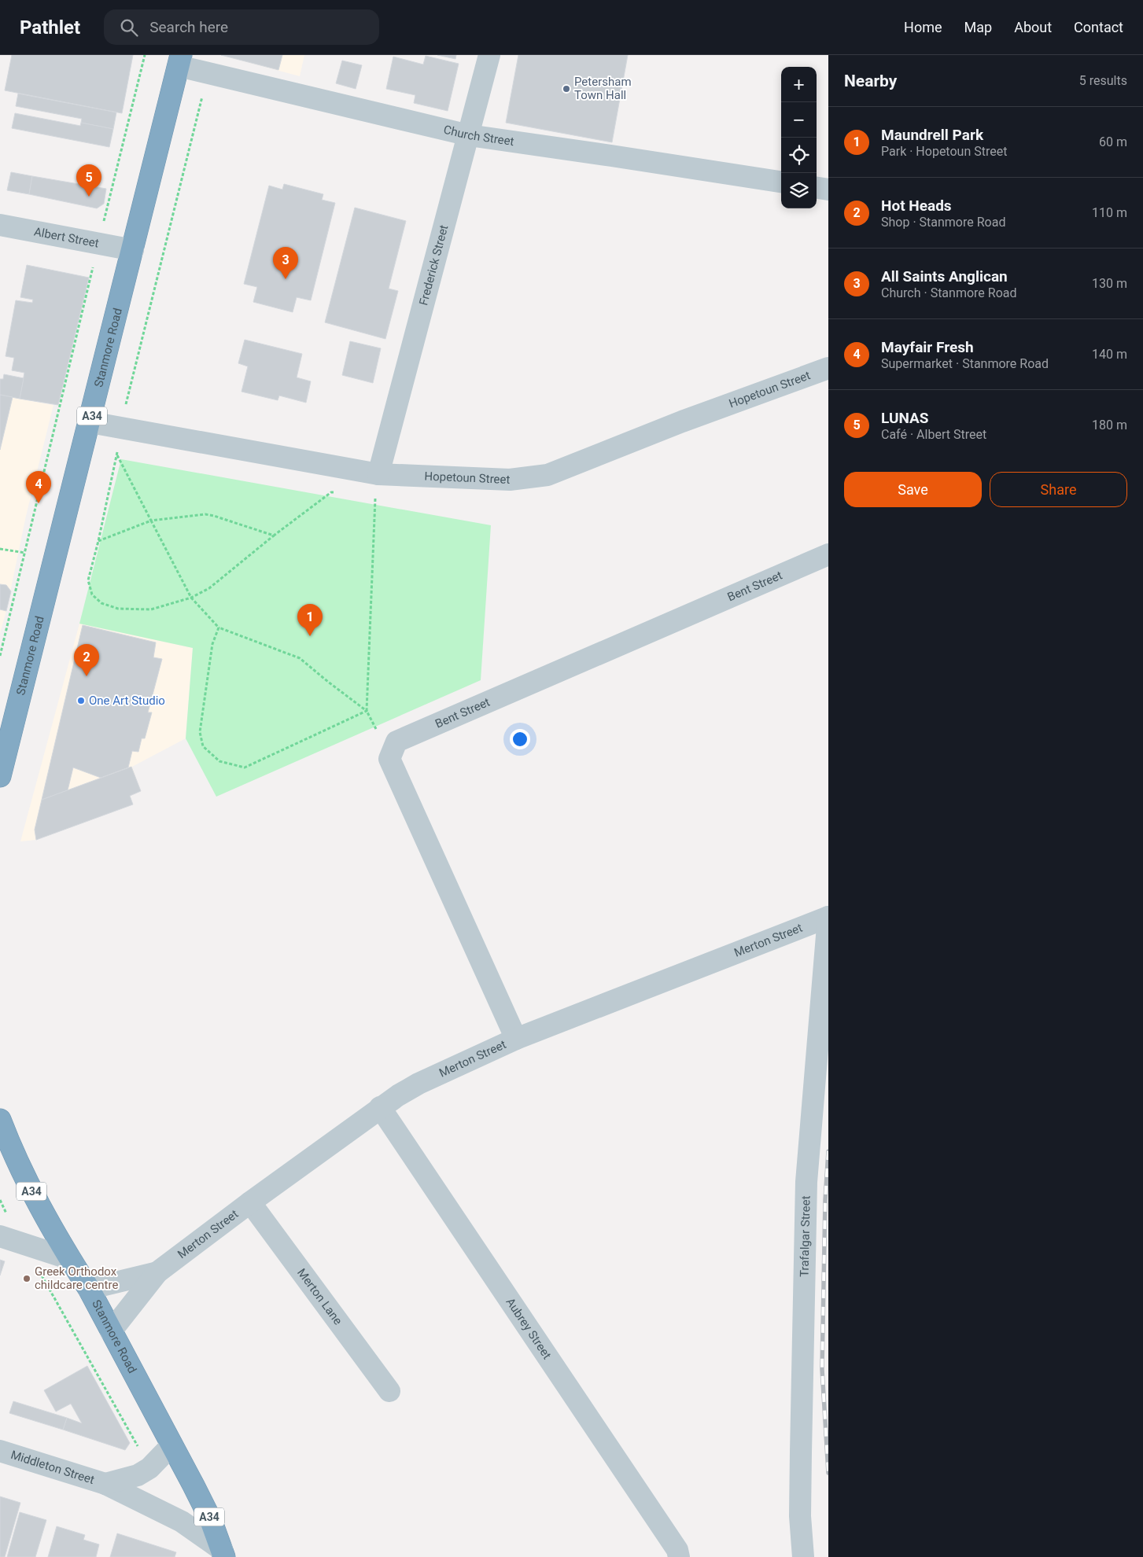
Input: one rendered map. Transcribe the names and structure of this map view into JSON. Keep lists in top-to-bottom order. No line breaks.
{"streets":{"highway":["Stanmore Road","A34"],"street":["Church Street","Albert Street","Frederick Street","Hopetoun Street","Bent Street","Merton Street","Trafalgar Street","Merton Lane","Aubrey Street","Middleton Street"]},"crossings":[["Church Street","Frederick Street"],["Church Street","Stanmore Road"],["Albert Street","Stanmore Road"],["Frederick Street","Hopetoun Street"],["Stanmore Road","Hopetoun Street"],["Stanmore Road","Merton Street"],["Stanmore Road","Middleton Street"],["Merton Street","Trafalgar Street"],["Merton Street","Merton Lane"],["Merton Street","Aubrey Street"]],"places":["Petersham Town Hall","One Art Studio","Greek Orthodox childcare centre"],"page":{"header":"Pathlet","search":"Search here","nav":["Home","Map","About","Contact"],"heading":["Nearby","5 results"],"map_buttons":["+","−"],"list":[{"mark":"1","name":"Maundrell Park","note":"Park · Hopetoun Street","value":"60 m"},{"mark":"2","name":"Hot Heads","note":"Shop · Stanmore Road","value":"110 m"},{"mark":"3","name":"All Saints Anglican","note":"Church · Stanmore Road","value":"130 m"},{"mark":"4","name":"Mayfair Fresh","note":"Supermarket · Stanmore Road","value":"140 m"},{"mark":"5","name":"LUNAS","note":"Café · Albert Street","value":"180 m"}],"pins":["5","3","4","1","2"],"buttons":["Save","Share"]}}
